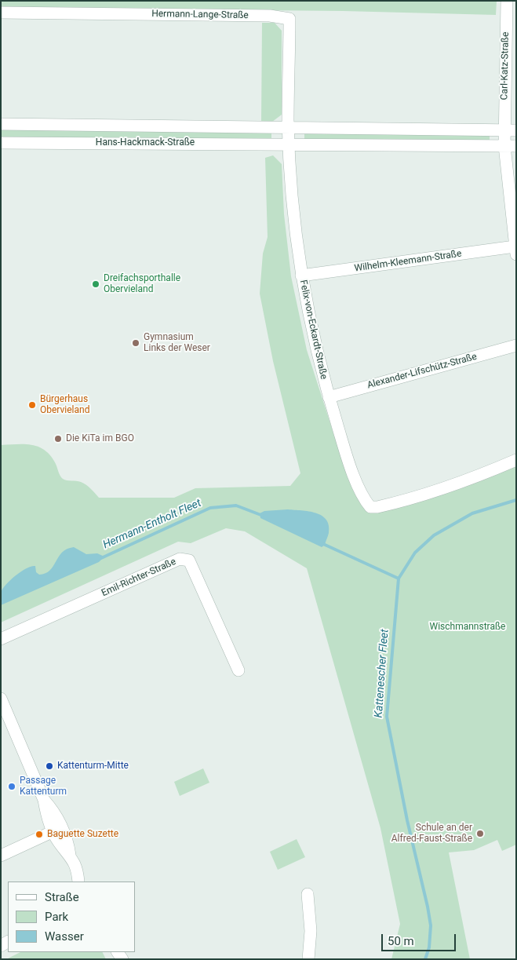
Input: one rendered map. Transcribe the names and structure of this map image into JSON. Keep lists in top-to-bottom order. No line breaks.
{"streets":{"street":["Hermann-Lange-Straße","Carl-Katz-Straße","Hans-Hackmack-Straße","Wilhelm-Kleemann-Straße","Felix-von-Eckardt-Straße","Alexander-Lifschütz-Straße","Emil-Richter-Straße"]},"crossings":[["Hermann-Lange-Straße","Hans-Hackmack-Straße"],["Carl-Katz-Straße","Hans-Hackmack-Straße"],["Hans-Hackmack-Straße","Felix-von-Eckardt-Straße"],["Wilhelm-Kleemann-Straße","Felix-von-Eckardt-Straße"],["Felix-von-Eckardt-Straße","Alexander-Lifschütz-Straße"]],"water":["Hermann-Entholt Fleet","Kattenescher Fleet"],"parks":["Wischmannstraße"],"places":["Dreifachsporthalle Obervieland","Gymnasium Links der Weser","Bürgerhaus Obervieland","Die KiTa im BGO","Kattenturm-Mitte","Passage Kattenturm","Schule an der Alfred-Faust-Straße","Baguette Suzette"],"legend":["Straße","Park","Wasser"],"scale_bar":"50 m"}
